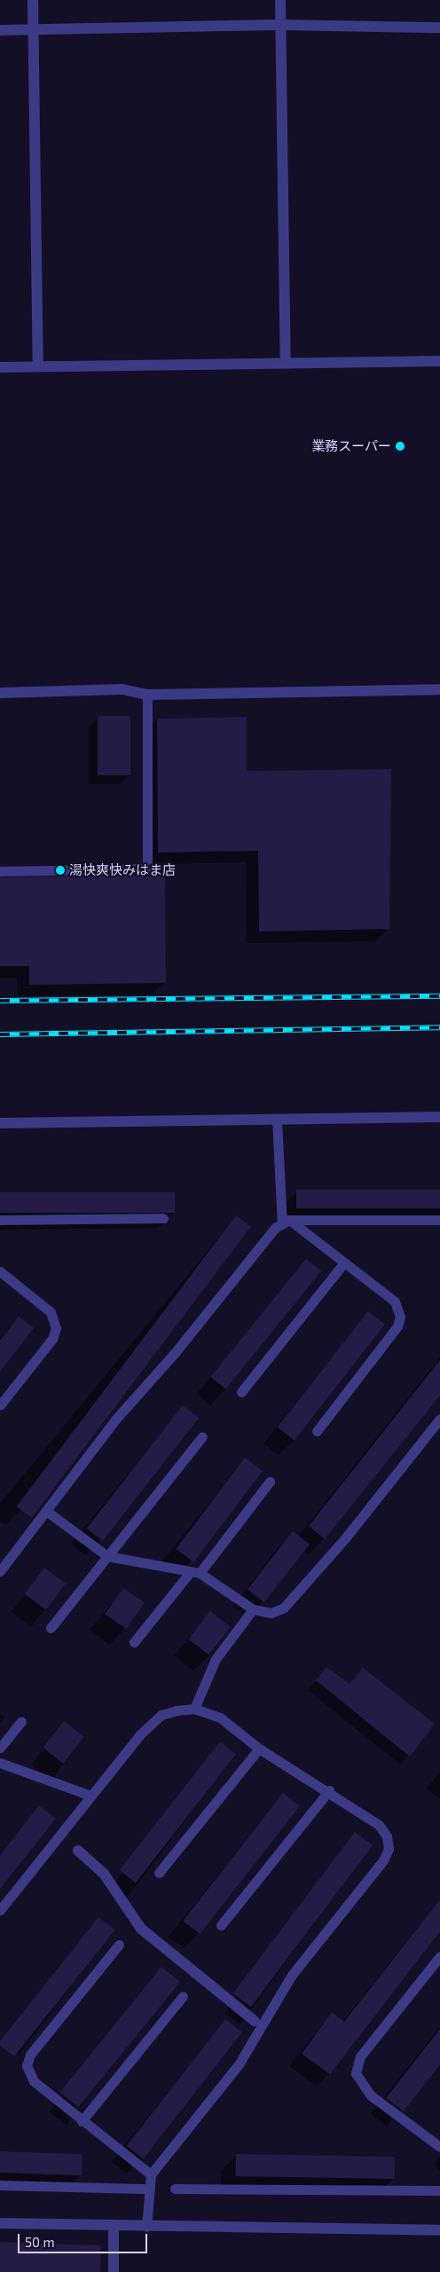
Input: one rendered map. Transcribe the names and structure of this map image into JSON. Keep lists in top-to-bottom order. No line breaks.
{"places":["業務スーパー","湯快爽快みはま店"],"scale_bar":"50 m"}
